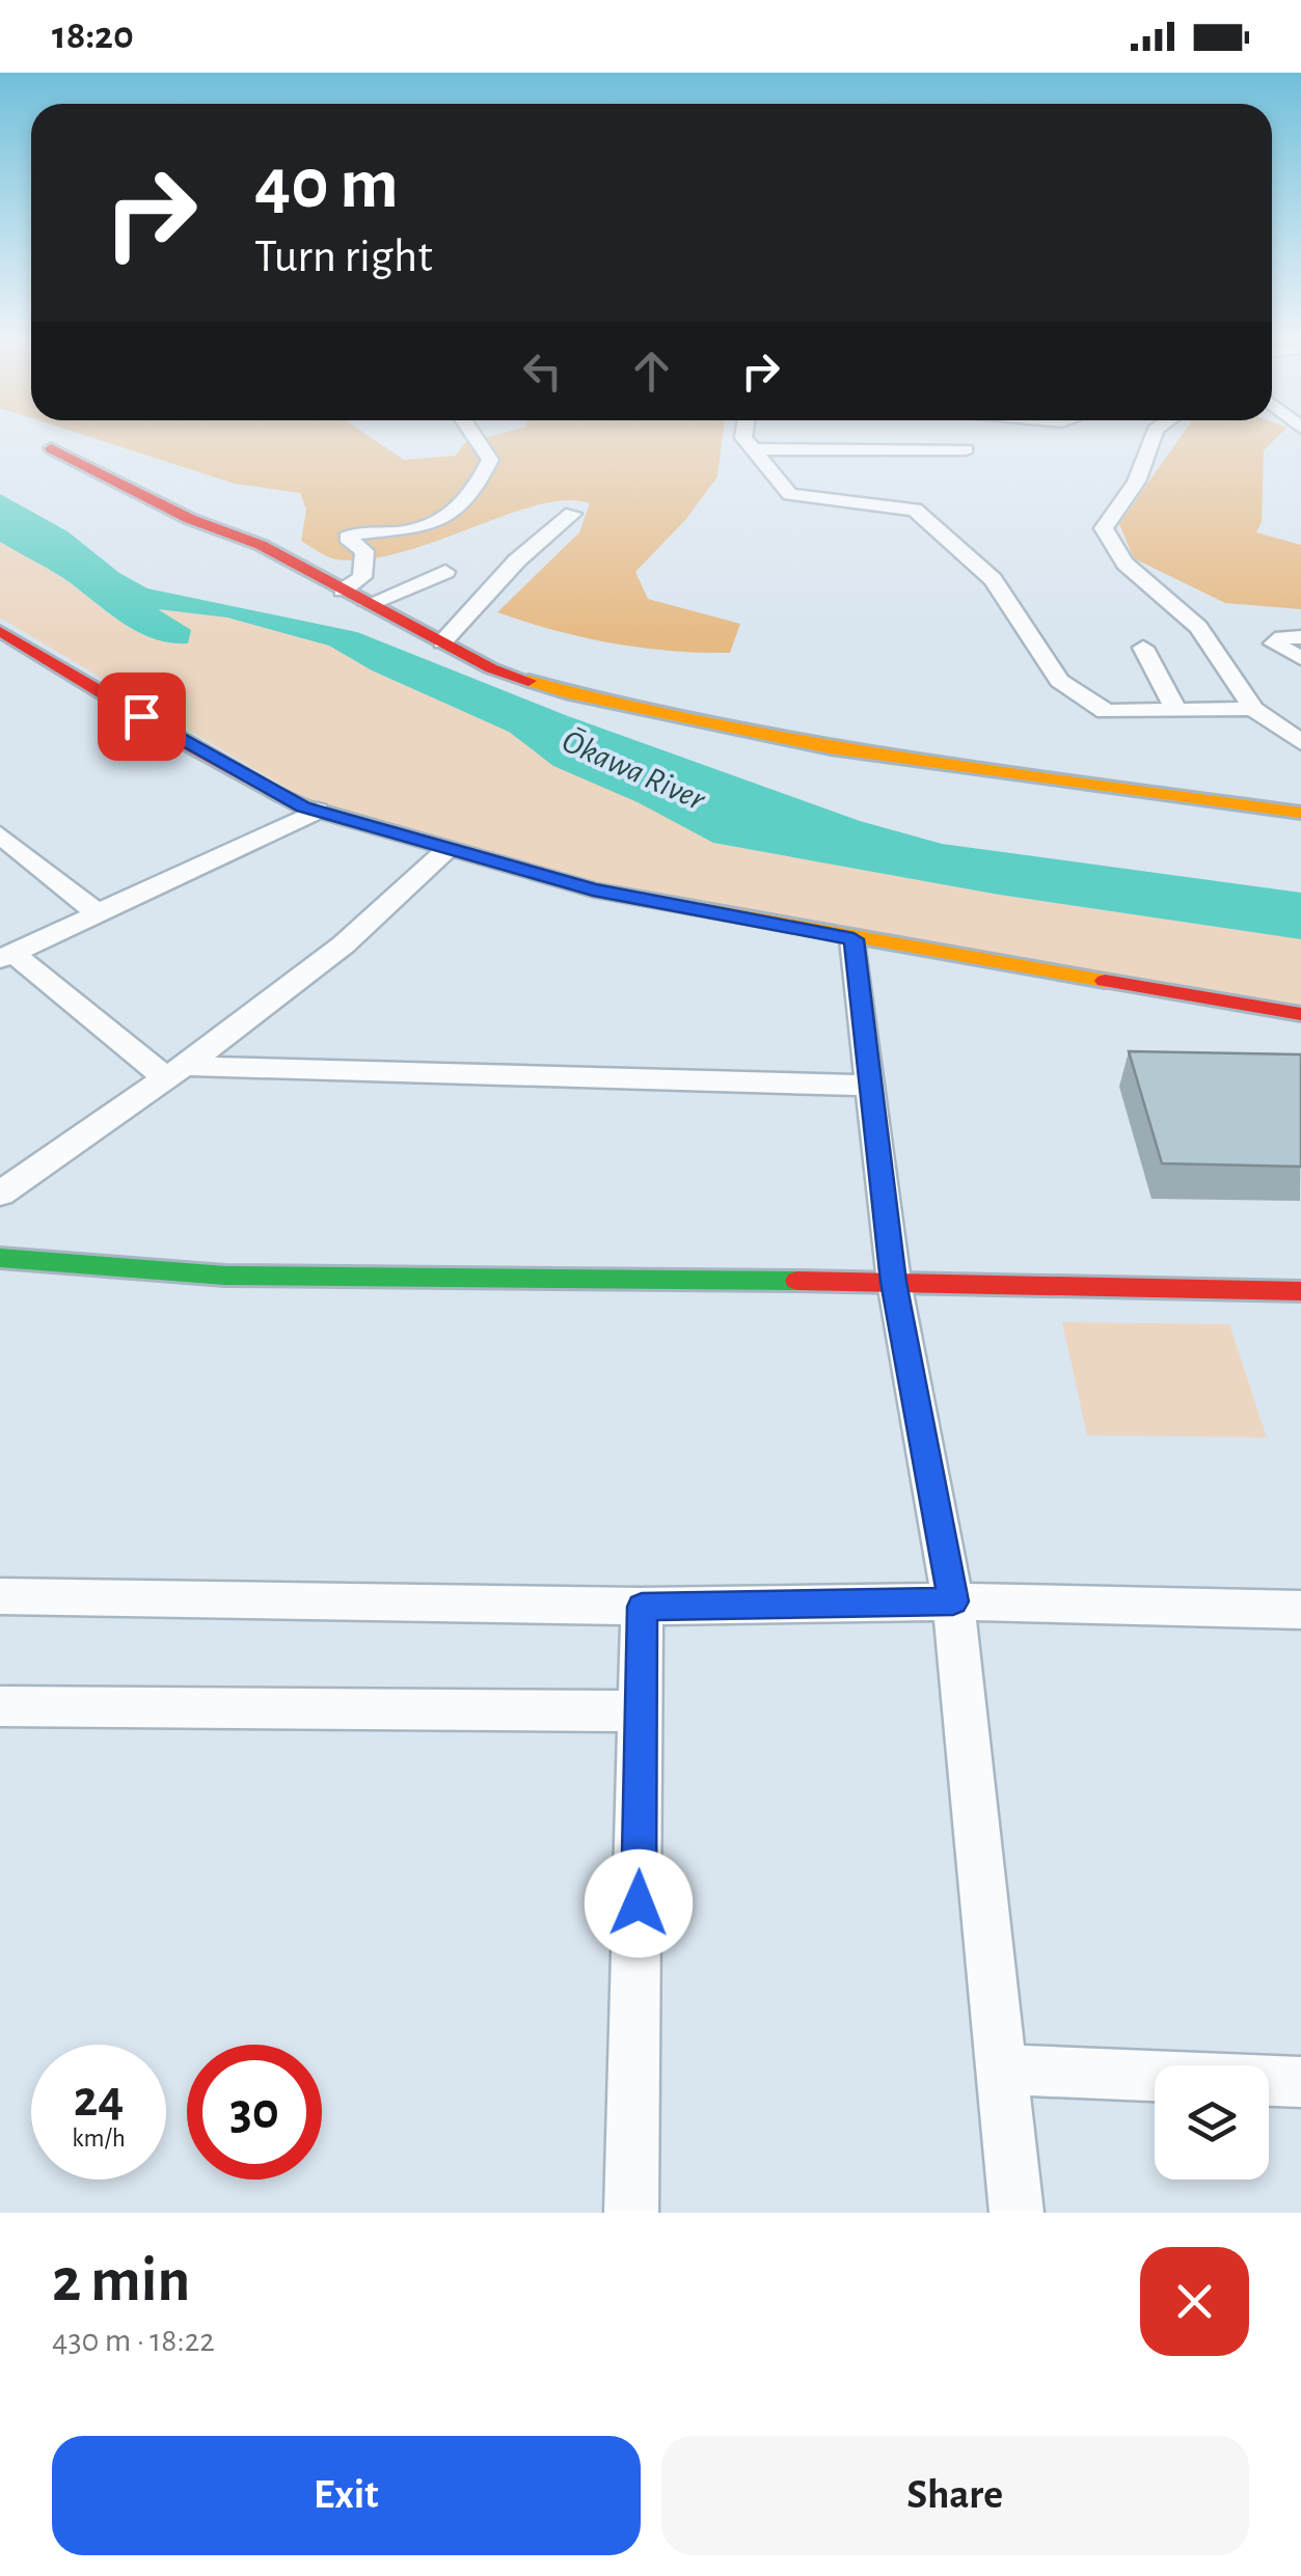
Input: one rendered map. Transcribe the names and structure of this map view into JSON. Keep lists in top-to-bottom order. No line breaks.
{"water":["Ōkawa River"],"page":{"status":"18:20","turn":["40 m","Turn right"],"speed":"24 km/h","limit":"30","heading":["2 min","430 m · 18:22"],"buttons":["Exit","Share"]}}
